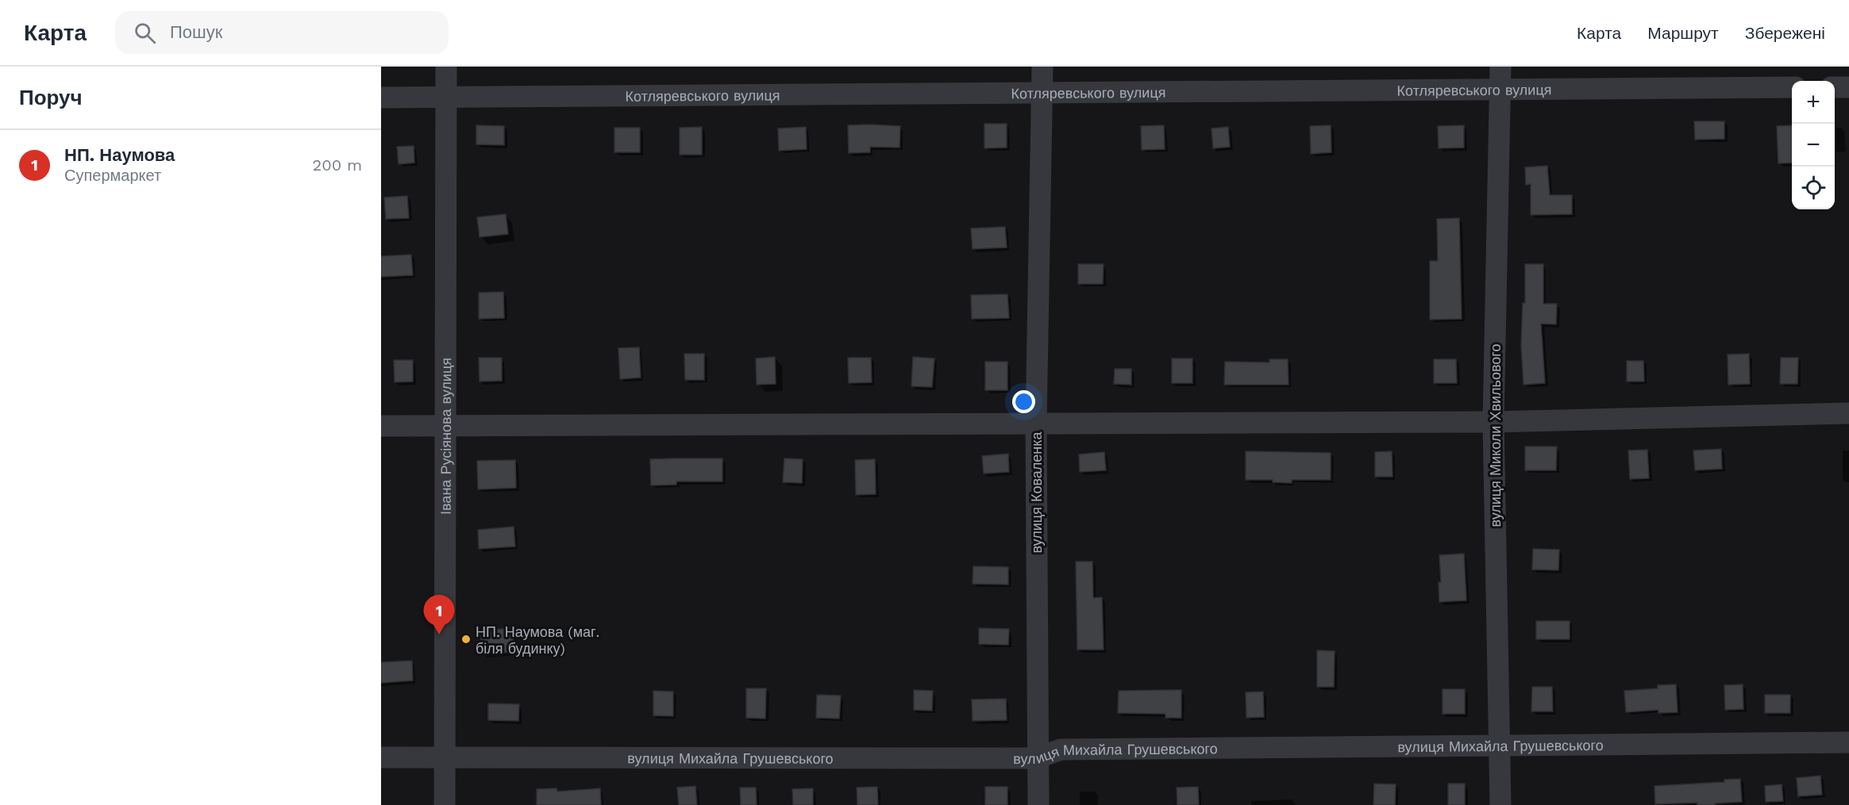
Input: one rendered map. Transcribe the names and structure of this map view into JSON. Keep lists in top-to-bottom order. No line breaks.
{"streets":{"street":["Котляревського вулиця","вулиця Миколи Хвильового","Івана Русіянова вулиця","вулиця Коваленка","вулиця Михайла Грушевського"]},"crossings":[["Котляревського вулиця","вулиця Миколи Хвильового"],["Котляревського вулиця","Івана Русіянова вулиця"],["Котляревського вулиця","вулиця Коваленка"],["вулиця Миколи Хвильового","вулиця Михайла Грушевського"],["Івана Русіянова вулиця","вулиця Михайла Грушевського"],["вулиця Коваленка","вулиця Михайла Грушевського"]],"places":["НП. Наумова (маг. біля будинку)"],"page":{"header":"Карта","search":"Пошук","nav":["Карта","Маршрут","Збережені"],"heading":"Поруч","map_buttons":["+","−"],"list":[{"mark":"1","name":"НП. Наумова","note":"Супермаркет","value":"200 m"}],"pins":"1"}}
